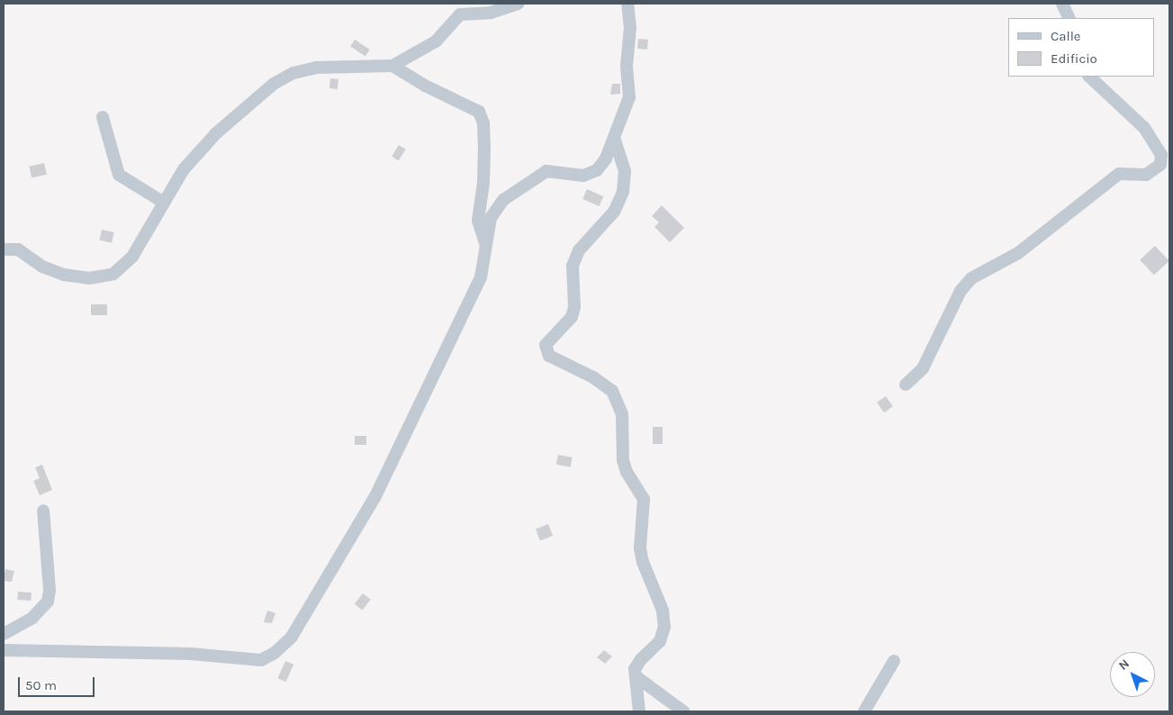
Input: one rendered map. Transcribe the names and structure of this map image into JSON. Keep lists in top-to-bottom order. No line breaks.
{"legend":["Calle","Edificio"],"scale_bar":"50 m","north":"top left"}
